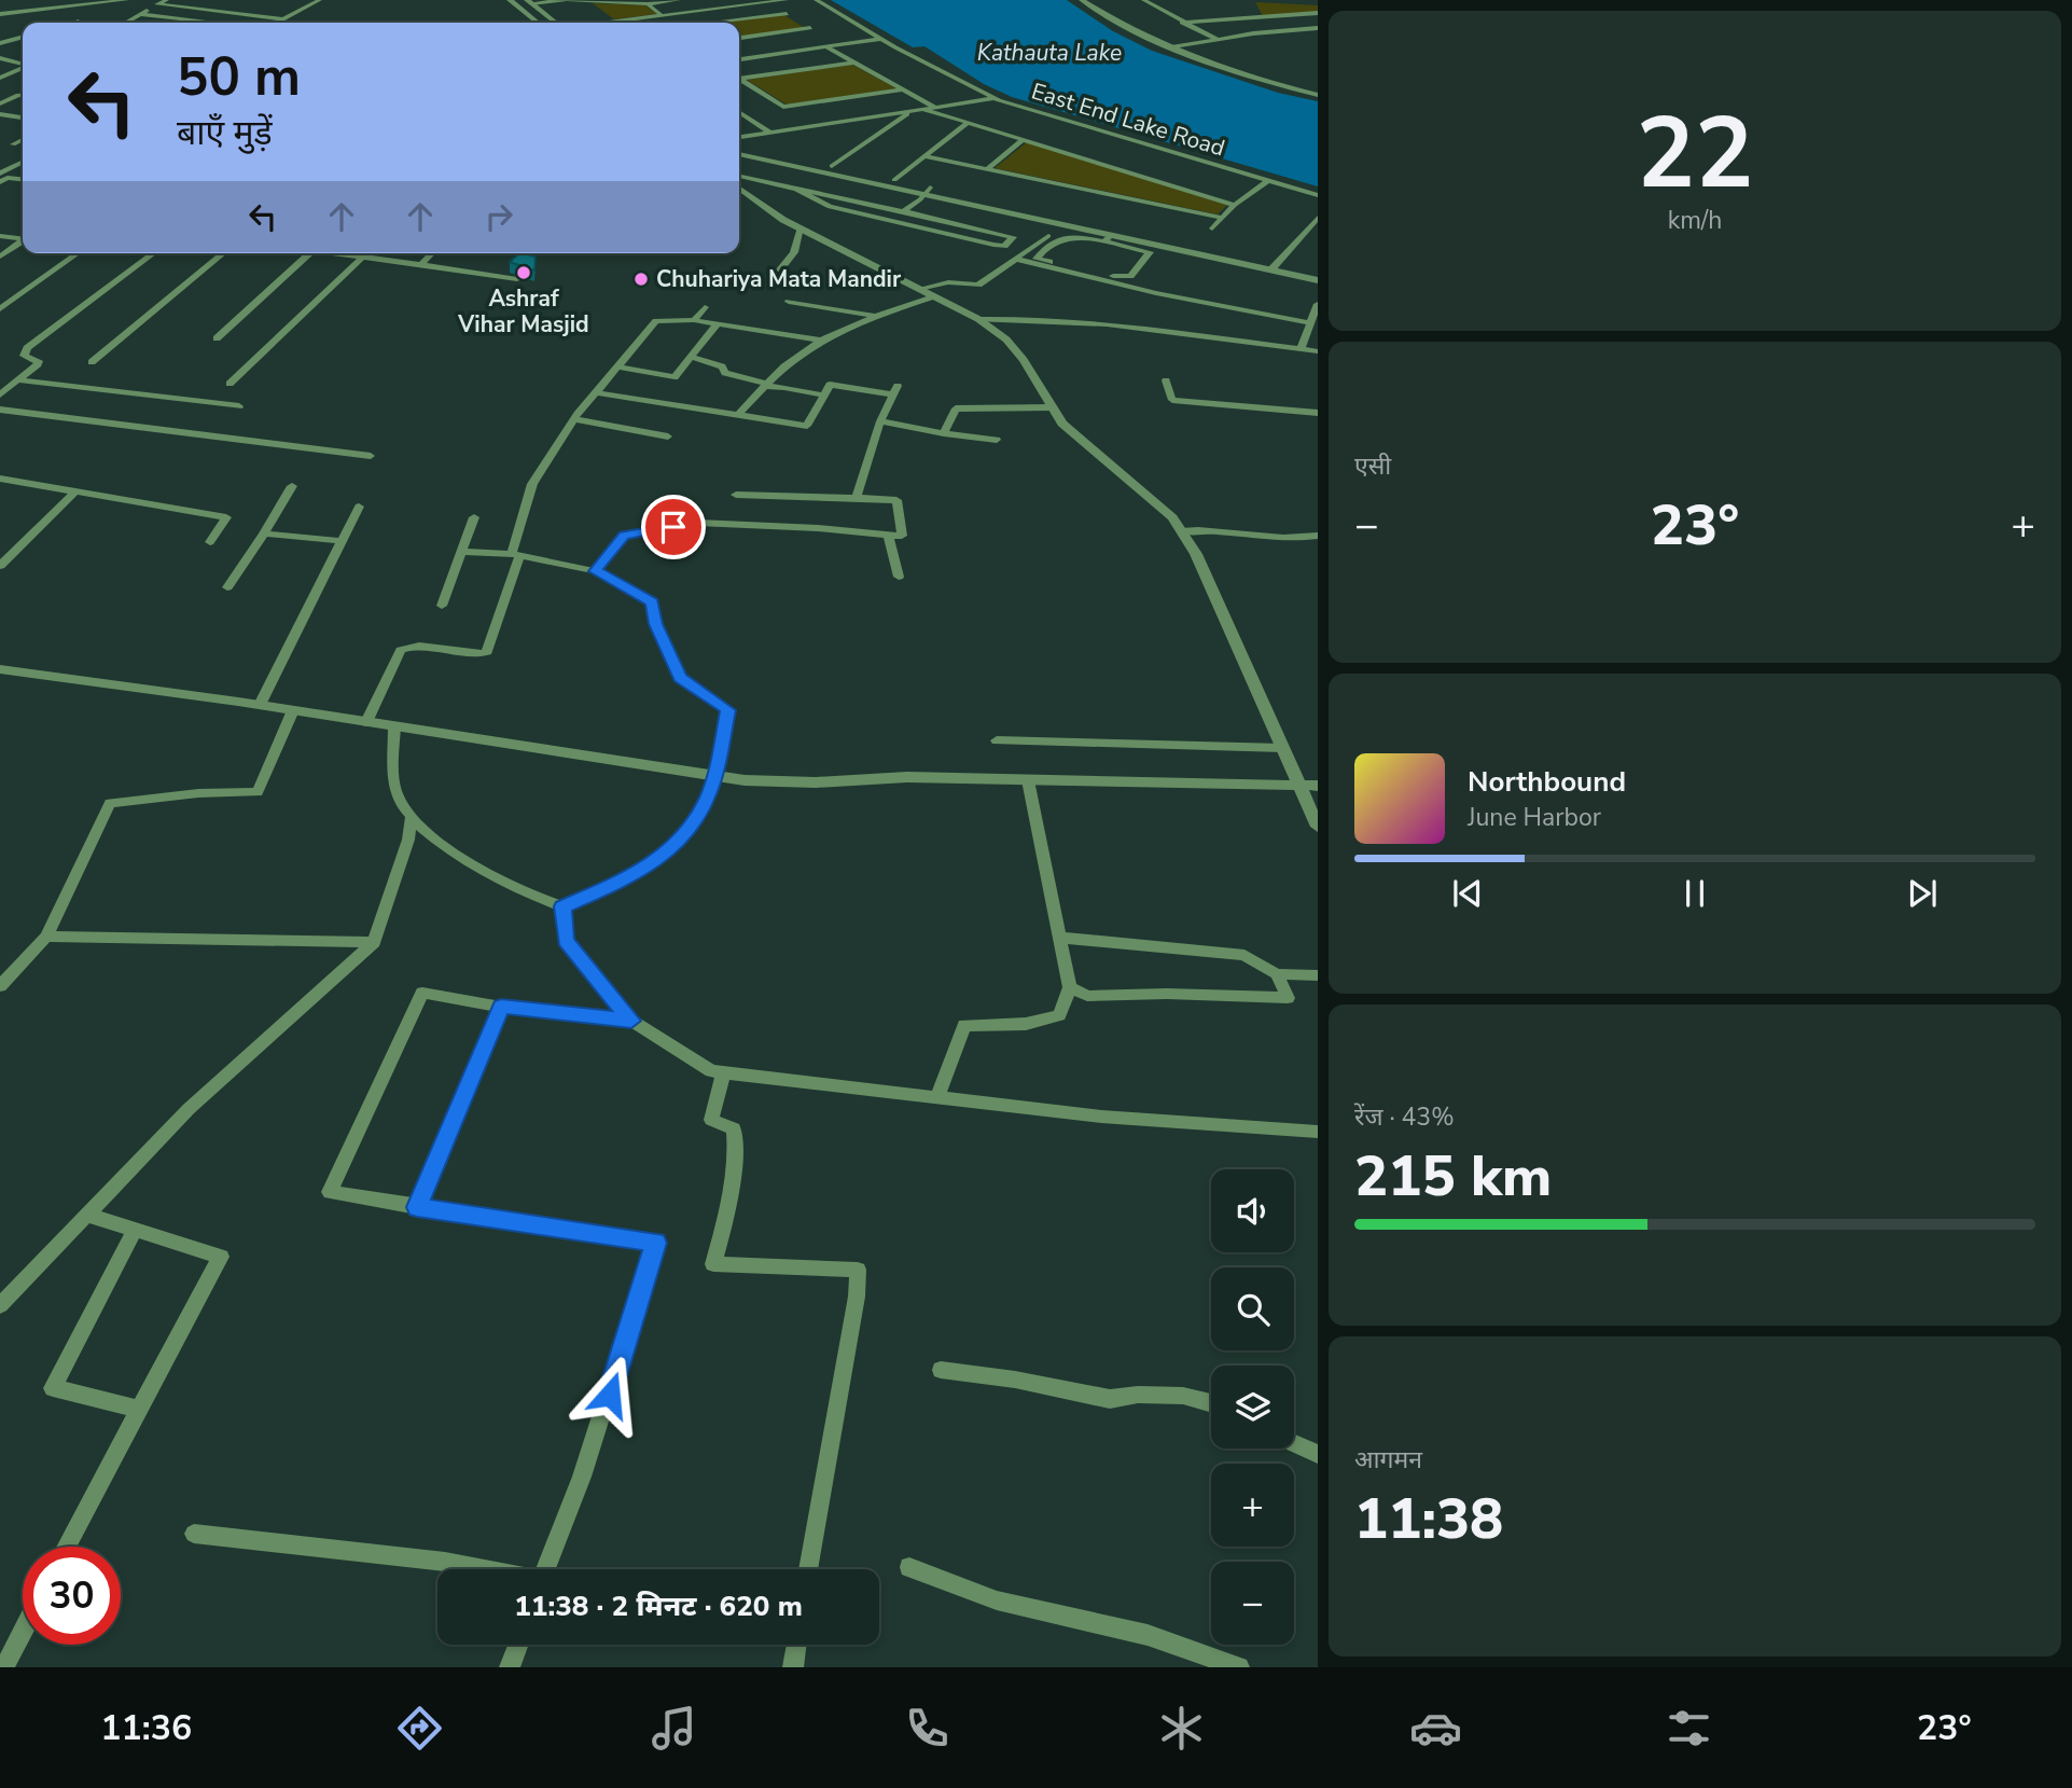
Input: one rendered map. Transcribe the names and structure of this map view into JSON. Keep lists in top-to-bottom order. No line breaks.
{"streets":{"street":["East End Lake Road"]},"water":["Kathauta Lake"],"places":["Ashraf Vihar Masjid","Chuhariya Mata Mandir"],"page":{"tile":[["22","km/h"],"एसी",["रेंज · 43%","215 km"],["आगमन","11:38"]],"turn":["50 m","बाएँ मुड़ें"],"heat":["−","23°","+"],"song":["Northbound","June Harbor"],"map_buttons":["+","−"],"limit":"30","trip":"11:38 · 2 मिनट · 620 m","tabs":["11:36","23°"]}}
